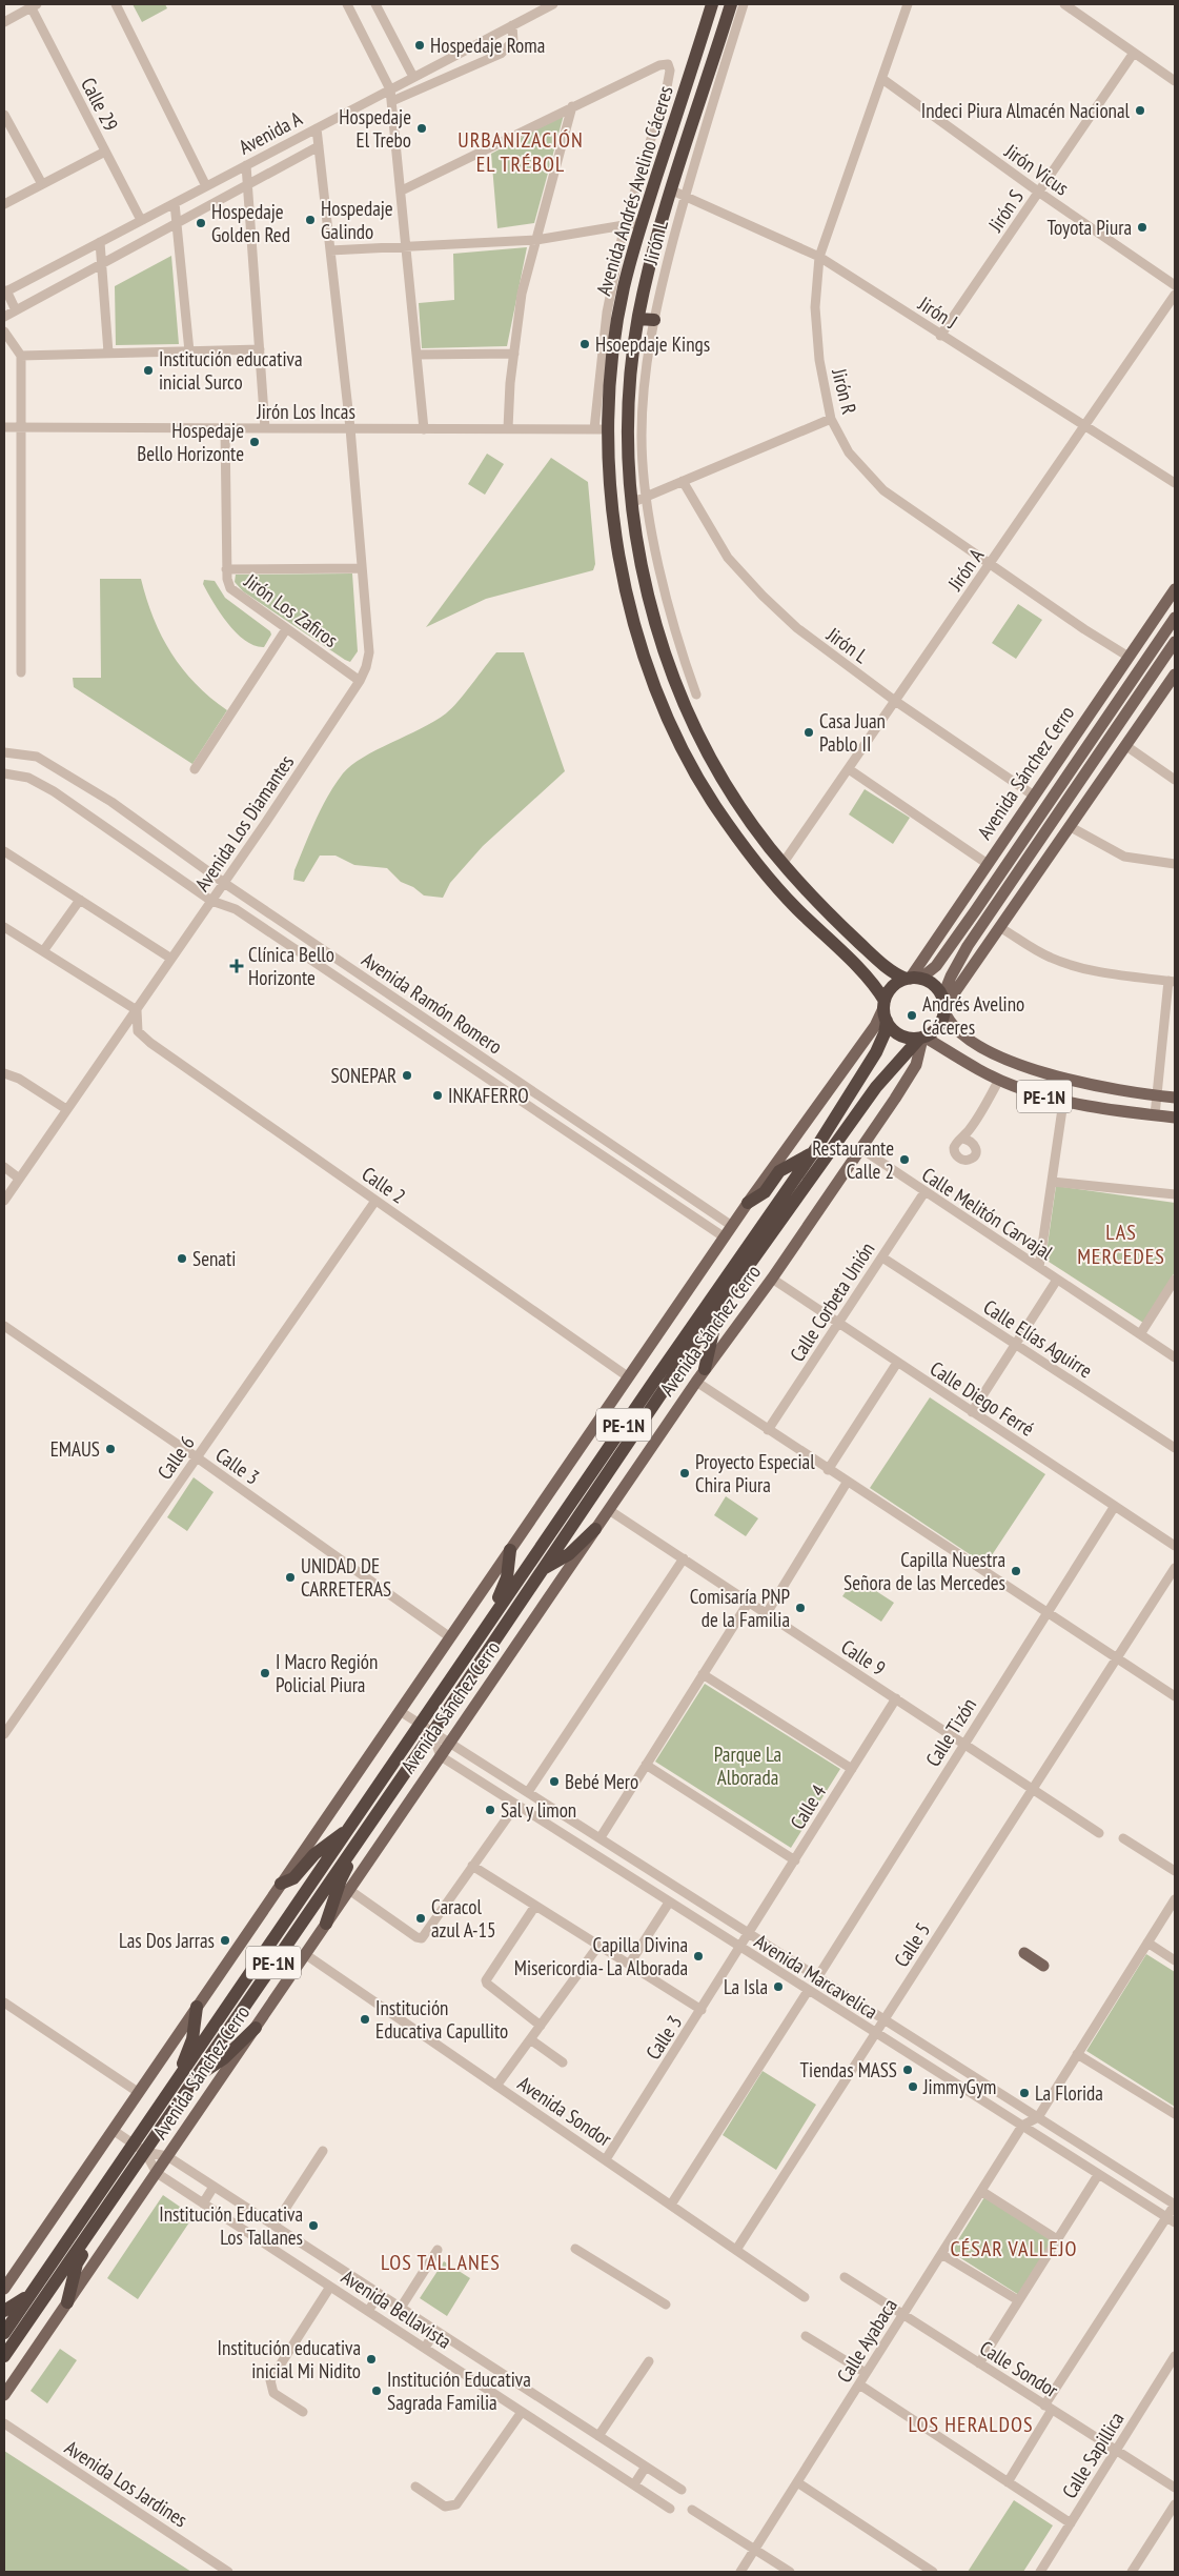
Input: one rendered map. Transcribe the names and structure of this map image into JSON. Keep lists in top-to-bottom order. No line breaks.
{"streets":{"highway":["Avenida Andrés Avelino Cáceres","Avenida Sánchez Cerro","PE-1N"],"street":["Calle 29","Avenida A","Jirón Vicus","Jirón S","Jirón L","Jirón J","Jirón R","Jirón Los Incas","Jirón A","Jirón Los Zafiros","Avenida Los Diamantes","Avenida Ramón Romero","Calle 2","Calle Melitón Carvajal","Calle Corbeta Unión","Calle Elías Aguirre","Calle Diego Ferré","Calle 6","Calle 3","Calle 9","Calle Tizón","Calle 4","Calle 5","Avenida Marcavelica","Avenida Sondor","Avenida Bellavista","Calle Ayabaca","Calle Sondor","Calle Sapillica","Avenida Los Jardines"]},"crossings":[["Calle 29","Avenida A"],["Jirón Vicus","Jirón S"],["Jirón Vicus","Jirón R"],["Avenida Andrés Avelino Cáceres","Jirón L"],["Avenida Andrés Avelino Cáceres","Jirón J"],["Avenida Andrés Avelino Cáceres","Jirón Los Incas"],["Avenida Andrés Avelino Cáceres","Jirón A"],["Avenida Andrés Avelino Cáceres","Avenida Sánchez Cerro"],["Avenida Andrés Avelino Cáceres","PE-1N"],["Jirón S","Jirón J"],["Jirón L","Jirón J"],["Jirón L","Jirón A"],["Jirón L","Avenida Sánchez Cerro"],["Jirón J","Jirón R"],["Jirón J","Jirón A"],["Jirón R","Jirón A"],["Jirón R","Avenida Sánchez Cerro"],["Jirón Los Incas","Jirón Los Zafiros"],["Jirón Los Incas","Avenida Los Diamantes"],["Jirón Los Zafiros","Avenida Los Diamantes"],["Avenida Sánchez Cerro","Avenida Ramón Romero"],["Avenida Sánchez Cerro","PE-1N"],["Avenida Sánchez Cerro","Calle 2"],["Avenida Sánchez Cerro","Calle Melitón Carvajal"],["Avenida Sánchez Cerro","Calle Diego Ferré"],["Avenida Sánchez Cerro","Calle 3"],["Avenida Sánchez Cerro","Calle 9"],["Avenida Sánchez Cerro","Avenida Marcavelica"],["Avenida Sánchez Cerro","Avenida Sondor"],["Avenida Sánchez Cerro","Avenida Bellavista"],["Avenida Los Diamantes","Avenida Ramón Romero"],["Avenida Los Diamantes","Calle 2"],["Calle 2","Calle 6"],["Calle Melitón Carvajal","Calle Corbeta Unión"],["Calle Corbeta Unión","Calle Elías Aguirre"],["Calle Corbeta Unión","Calle Diego Ferré"],["Calle Diego Ferré","Calle Tizón"],["Calle 6","Calle 3"],["Calle 3","Calle 4"],["Calle 3","Avenida Marcavelica"],["Calle 3","Avenida Sondor"],["Calle 9","Calle Tizón"],["Calle 9","Calle 4"],["Calle 9","Calle 5"],["Calle Tizón","Avenida Marcavelica"],["Calle 4","Avenida Marcavelica"],["Calle 5","Avenida Marcavelica"],["Calle 5","Avenida Sondor"],["Avenida Marcavelica","Calle Ayabaca"],["Calle Ayabaca","Calle Sondor"],["Calle Sondor","Calle Sapillica"]],"districts":["URBANIZACIÓN EL TRÉBOL","LAS MERCEDES","CÉSAR VALLEJO","LOS TALLANES","LOS HERALDOS"],"parks":["Parque La Alborada"],"places":{"other":["Hospedaje Roma","Indeci Piura Almacén Nacional","Hospedaje El Trebo","Hospedaje Galindo","Hospedaje Golden Red","Toyota Piura","Hsoepdaje Kings","Institución educativa inicial Surco","Hospedaje Bello Horizonte","Casa Juan Pablo II","Andrés Avelino Cáceres","SONEPAR","INKAFERRO","Restaurante Calle 2","Senati","EMAUS","Proyecto Especial Chira Piura","Capilla Nuestra Señora de las Mercedes","UNIDAD DE CARRETERAS","Comisaría PNP de la Familia","I Macro Región Policial Piura","Bebé Mero","Sal y limon","Caracol azul A-15","Las Dos Jarras","Capilla Divina Misericordia- La Alborada","La Isla","Institución Educativa Capullito","Tiendas MASS","JimmyGym","La Florida","Institución Educativa Los Tallanes","Institución educativa inicial Mi Nidito","Institución Educativa Sagrada Familia"],"health":["Clínica Bello Horizonte"]}}
